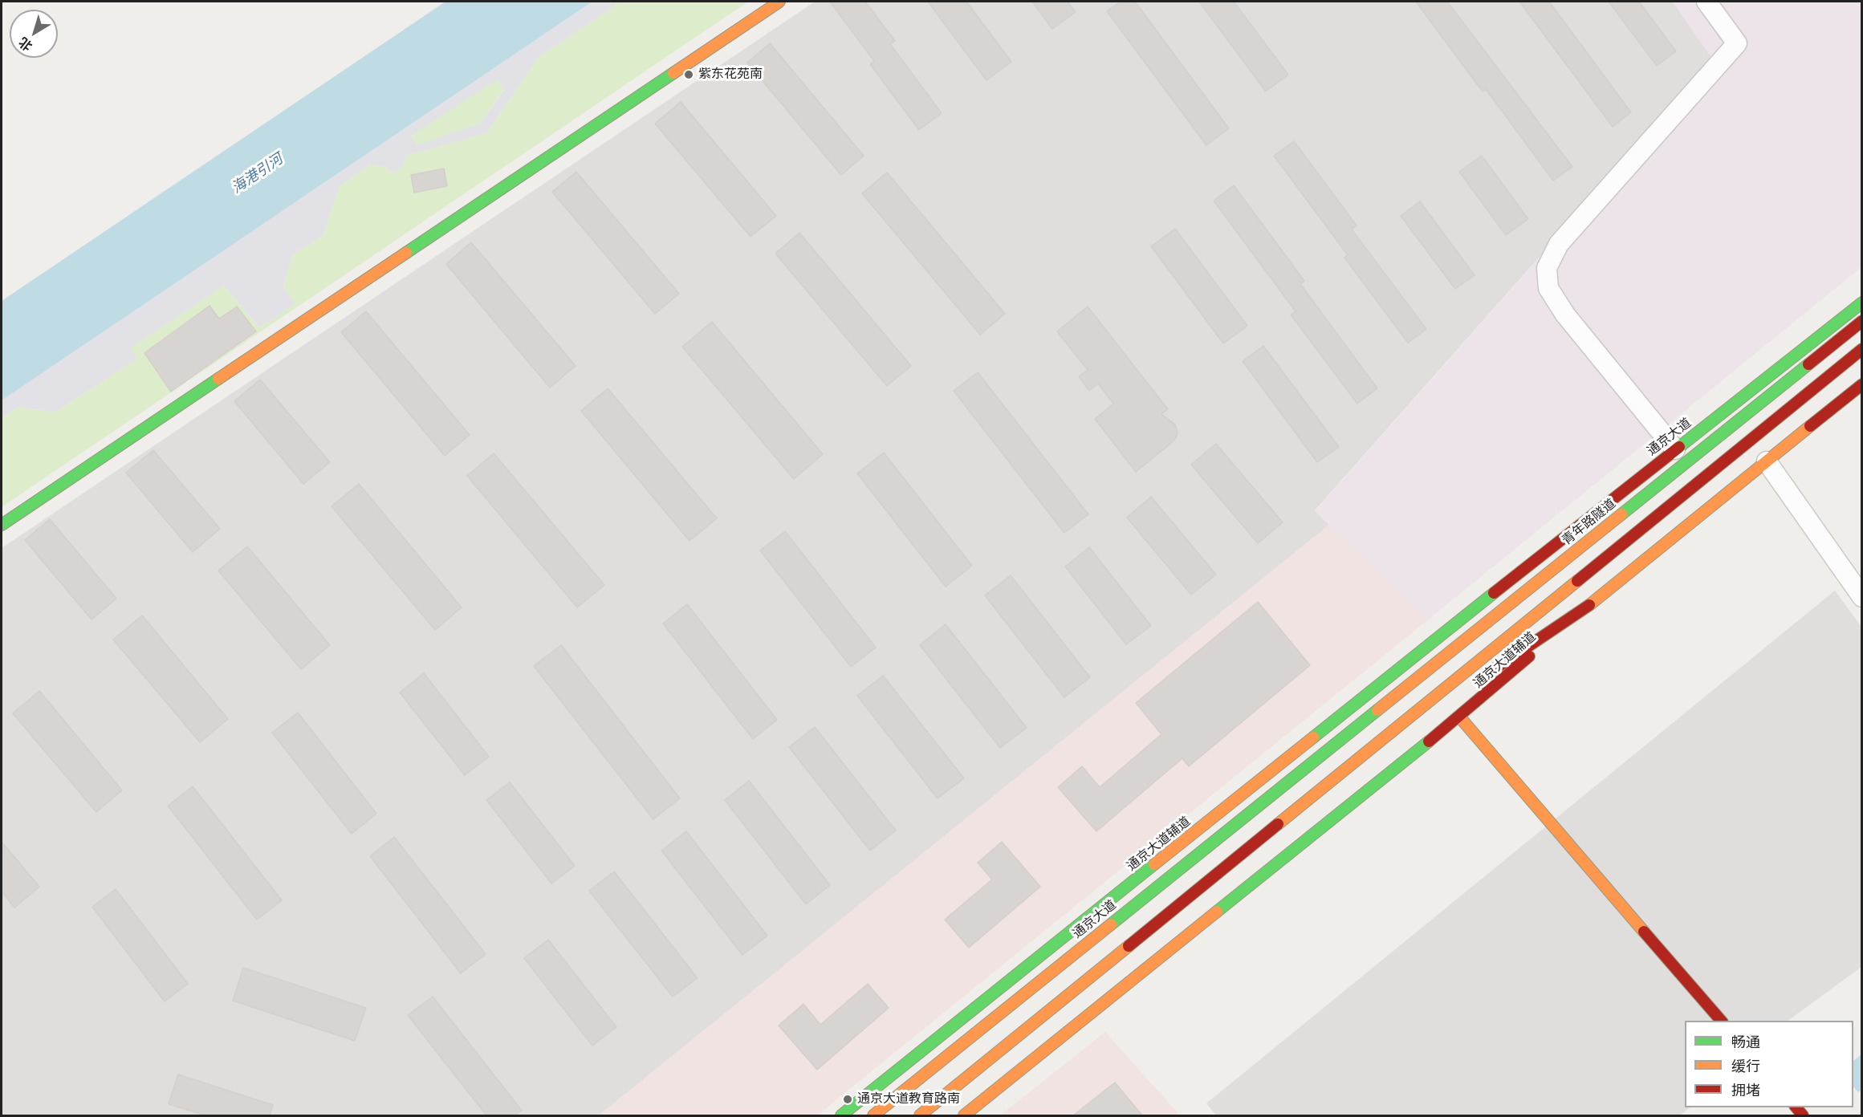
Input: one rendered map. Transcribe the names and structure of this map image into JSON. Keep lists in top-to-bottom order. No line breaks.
{"streets":{"main road":["通京大道","青年路隧道","通京大道辅道"]},"crossings":[["通京大道","青年路隧道"],["通京大道","通京大道辅道"]],"water":["海港引河"],"places":["紫东花苑南","通京大道教育路南"],"legend":["畅通","缓行","拥堵"],"north":"bottom left"}
